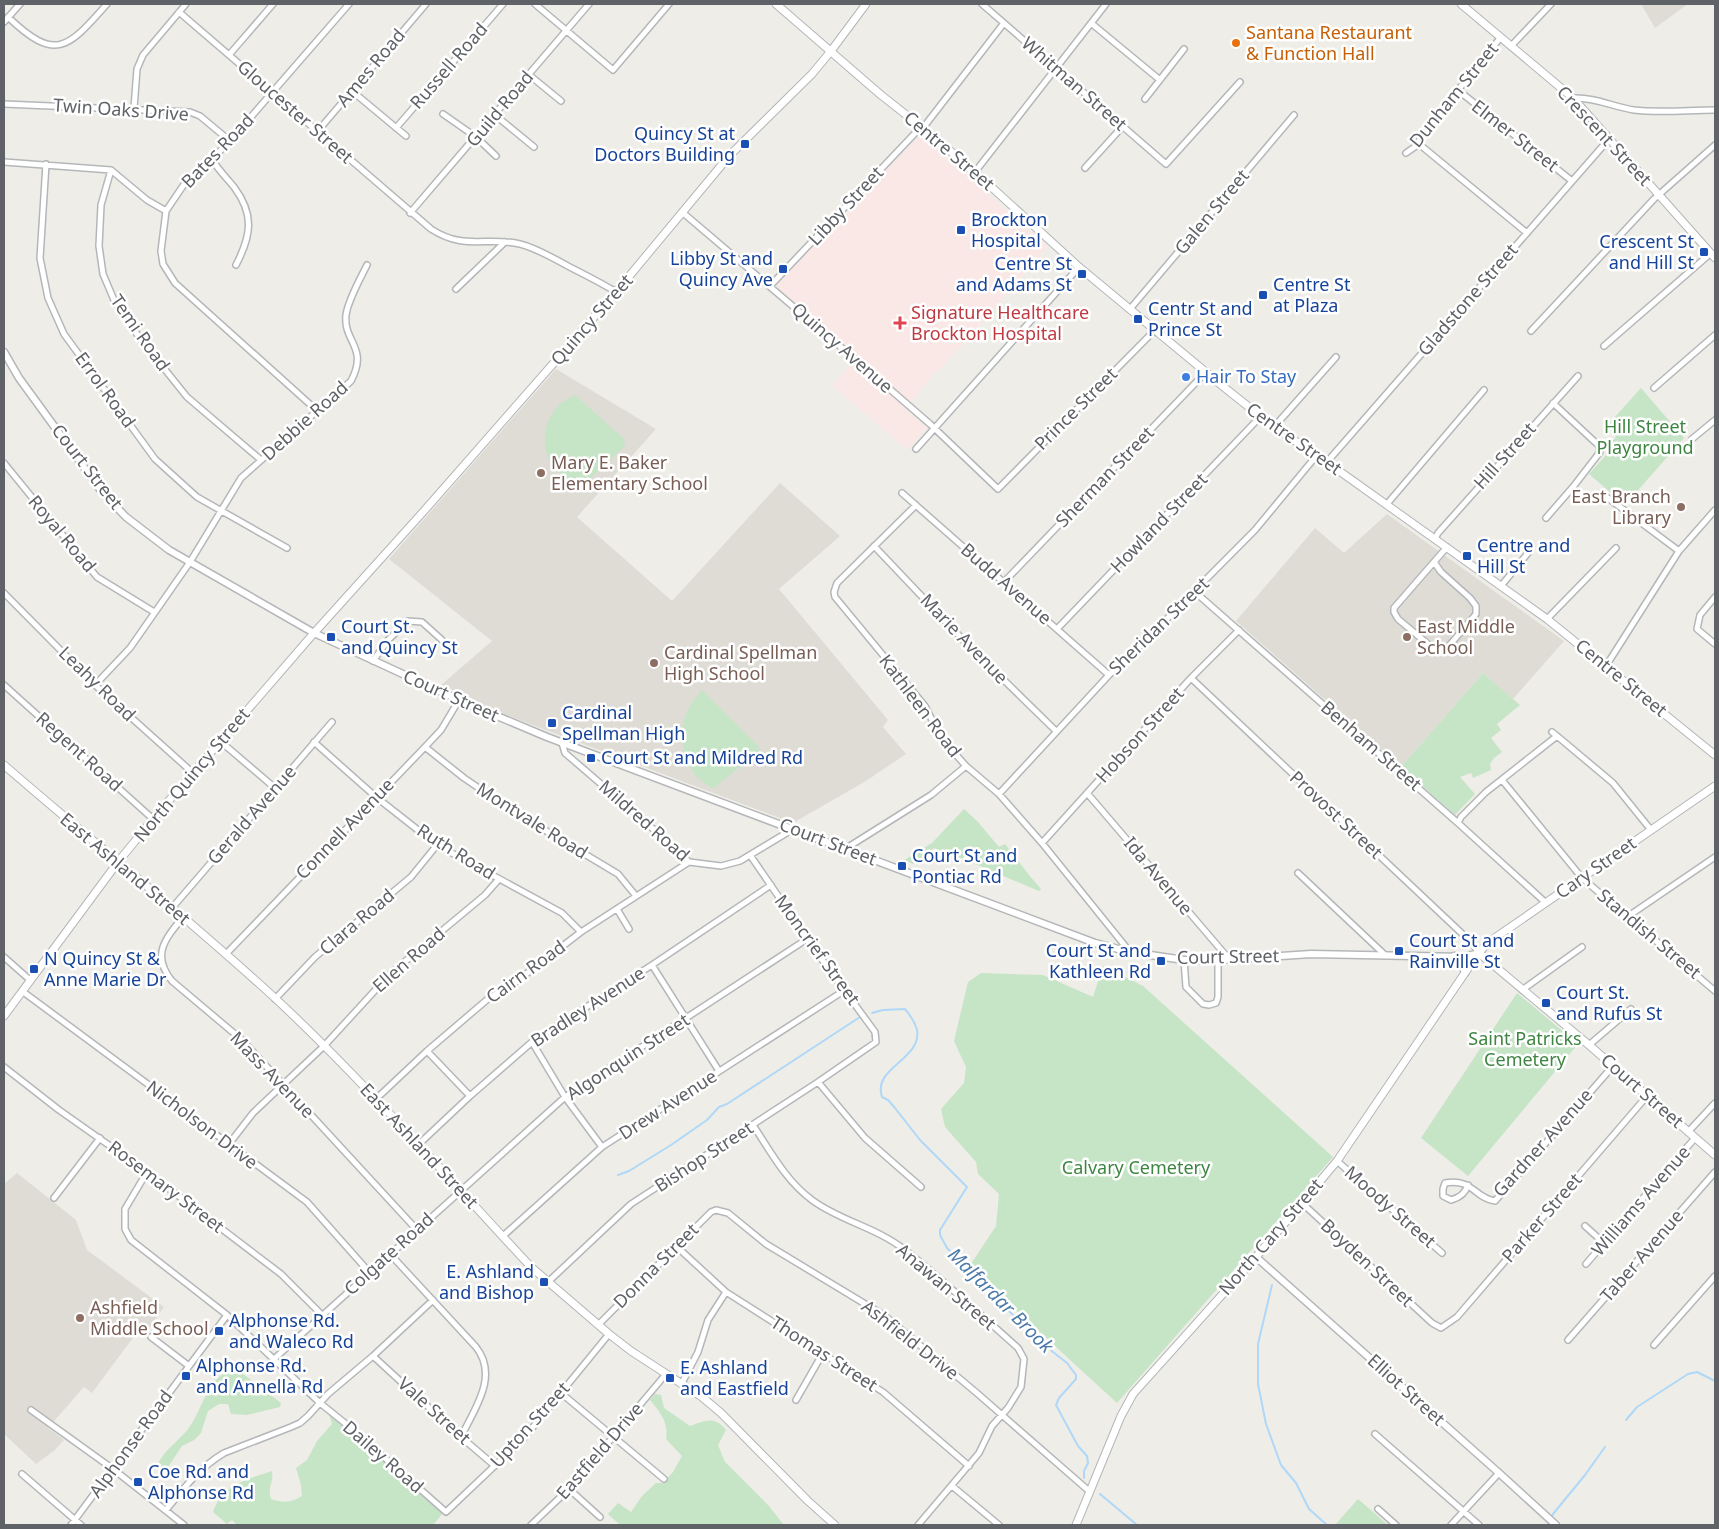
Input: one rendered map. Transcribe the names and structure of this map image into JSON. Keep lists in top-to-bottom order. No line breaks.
{"streets":{"main road":["Crescent Street","Centre Street","Quincy Street","Court Street","North Quincy Street","Cary Street","East Ashland Street","North Cary Street"],"street":["Russell Road","Ames Road","Whitman Street","Dunham Street","Guild Road","Twin Oaks Drive","Gloucester Street","Elmer Street","Bates Road","Libby Street","Galen Street","Gladstone Street","Temi Road","Quincy Avenue","Errol Road","Prince Street","Debbie Road","Hill Street","Sherman Street","Howland Street","Royal Road","Budd Avenue","Sheridan Street","Marie Avenue","Leahy Road","Kathleen Road","Hobson Street","Benham Street","Regent Road","Gerald Avenue","Provost Street","Montvale Road","Mildred Road","Connell Avenue","Ruth Road","Ida Avenue","Clara Road","Standish Street","Moncrief Street","Ellen Road","Cairn Road","Bradley Avenue","Algonquin Street","Mass Avenue","Drew Avenue","Nicholson Drive","Gardner Avenue","Bishop Street","Rosemary Street","Williams Avenue","Moody Street","Parker Street","Colgate Road","Taber Avenue","Boyden Street","Donna Street","Anawan Street","Ashfield Drive","Thomas Street","Elliot Street","Vale Street","Upton Street","Alphonse Road","Eastfield Drive","Dailey Road"]},"crossings":[["Ames Road","Gloucester Street"],["Whitman Street","Libby Street"],["Dunham Street","Elmer Street"],["Dunham Street","Crescent Street"],["Guild Road","Gloucester Street"],["Twin Oaks Drive","Bates Road"],["Gloucester Street","Bates Road"],["Gloucester Street","Quincy Street"],["Elmer Street","Gladstone Street"],["Crescent Street","Gladstone Street"],["Bates Road","Debbie Road"],["Centre Street","Libby Street"],["Centre Street","Galen Street"],["Centre Street","Gladstone Street"],["Centre Street","Quincy Street"],["Centre Street","Prince Street"],["Centre Street","Hill Street"],["Centre Street","Sherman Street"],["Centre Street","Howland Street"],["Centre Street","Sheridan Street"],["Libby Street","Quincy Avenue"],["Quincy Street","Quincy Avenue"],["Quincy Street","Court Street"],["Quincy Street","North Quincy Street"],["Temi Road","Debbie Road"],["Quincy Avenue","Prince Street"],["Errol Road","Debbie Road"],["Debbie Road","Court Street"],["Debbie Road","Royal Road"],["Debbie Road","Leahy Road"],["Court Street","Kathleen Road"],["Court Street","North Quincy Street"],["Court Street","Provost Street"],["Court Street","Mildred Road"],["Court Street","Connell Avenue"],["Court Street","Cary Street"],["Court Street","Ida Avenue"],["Court Street","Gardner Avenue"],["Court Street","Williams Avenue"],["Court Street","Parker Street"],["Court Street","North Cary Street"],["Sherman Street","Budd Avenue"],["Howland Street","Budd Avenue"],["Budd Avenue","Sheridan Street"],["Budd Avenue","Kathleen Road"],["Sheridan Street","Marie Avenue"],["Sheridan Street","Kathleen Road"],["Sheridan Street","Benham Street"],["Marie Avenue","Kathleen Road"],["Leahy Road","North Quincy Street"],["Kathleen Road","Hobson Street"],["Hobson Street","Benham Street"],["Hobson Street","Provost Street"],["Hobson Street","Ida Avenue"],["Benham Street","Cary Street"],["Regent Road","North Quincy Street"],["North Quincy Street","East Ashland Street"],["North Quincy Street","Nicholson Drive"],["Gerald Avenue","Ruth Road"],["Gerald Avenue","East Ashland Street"],["Provost Street","Cary Street"],["Provost Street","North Cary Street"],["Montvale Road","Connell Avenue"],["Montvale Road","Cairn Road"],["Mildred Road","Moncrief Street"],["Mildred Road","Cairn Road"],["Connell Avenue","Ruth Road"],["Connell Avenue","East Ashland Street"],["Ruth Road","Clara Road"],["Ruth Road","Ellen Road"],["Ruth Road","Cairn Road"],["Cary Street","Standish Street"],["Cary Street","North Cary Street"],["East Ashland Street","Clara Road"],["East Ashland Street","Ellen Road"],["East Ashland Street","Cairn Road"],["East Ashland Street","Bradley Avenue"],["East Ashland Street","Algonquin Street"],["East Ashland Street","Mass Avenue"],["East Ashland Street","Drew Avenue"],["East Ashland Street","Bishop Street"],["East Ashland Street","Colgate Road"],["East Ashland Street","Donna Street"],["East Ashland Street","Upton Street"],["East Ashland Street","Eastfield Drive"],["Moncrief Street","Bradley Avenue"],["Moncrief Street","Algonquin Street"],["Moncrief Street","Drew Avenue"],["Moncrief Street","Bishop Street"],["Ellen Road","Mass Avenue"],["Ellen Road","Nicholson Drive"],["Algonquin Street","Colgate Road"],["Mass Avenue","Colgate Road"],["Nicholson Drive","Colgate Road"],["Bishop Street","Anawan Street"],["Rosemary Street","Colgate Road"],["Rosemary Street","Dailey Road"],["Moody Street","North Cary Street"],["Parker Street","Boyden Street"],["North Cary Street","Boyden Street"],["North Cary Street","Ashfield Drive"],["North Cary Street","Elliot Street"],["Colgate Road","Dailey Road"],["Donna Street","Ashfield Drive"],["Donna Street","Thomas Street"],["Anawan Street","Ashfield Drive"],["Anawan Street","Thomas Street"],["Vale Street","Upton Street"],["Upton Street","Dailey Road"],["Alphonse Road","Dailey Road"]],"water":["Malfardar Brook"],"parks":["Hill Street Playground","Saint Patricks Cemetery","Calvary Cemetery"],"places":{"other":["Santana Restaurant & Function Hall","Hair To Stay","Mary E. Baker Elementary School","East Branch Library","East Middle School","Cardinal Spellman High School","Ashfield Middle School"],"transit":["Quincy St at Doctors Building","Brockton Hospital","Crescent St and Hill St","Libby St and Quincy Ave","Centre St and Adams St","Centre St at Plaza","Centr St and Prince St","Centre and Hill St","Court St. and Quincy St","Cardinal Spellman High","Court St and Mildred Rd","Court St and Pontiac Rd","Court St and Rainville St","Court St and Kathleen Rd","N Quincy St & Anne Marie Dr","Court St. and Rufus St","E. Ashland and Bishop","Alphonse Rd. and Waleco Rd","Alphonse Rd. and Annella Rd","E. Ashland and Eastfield","Coe Rd. and Alphonse Rd"],"health":["Signature Healthcare Brockton Hospital"]}}
